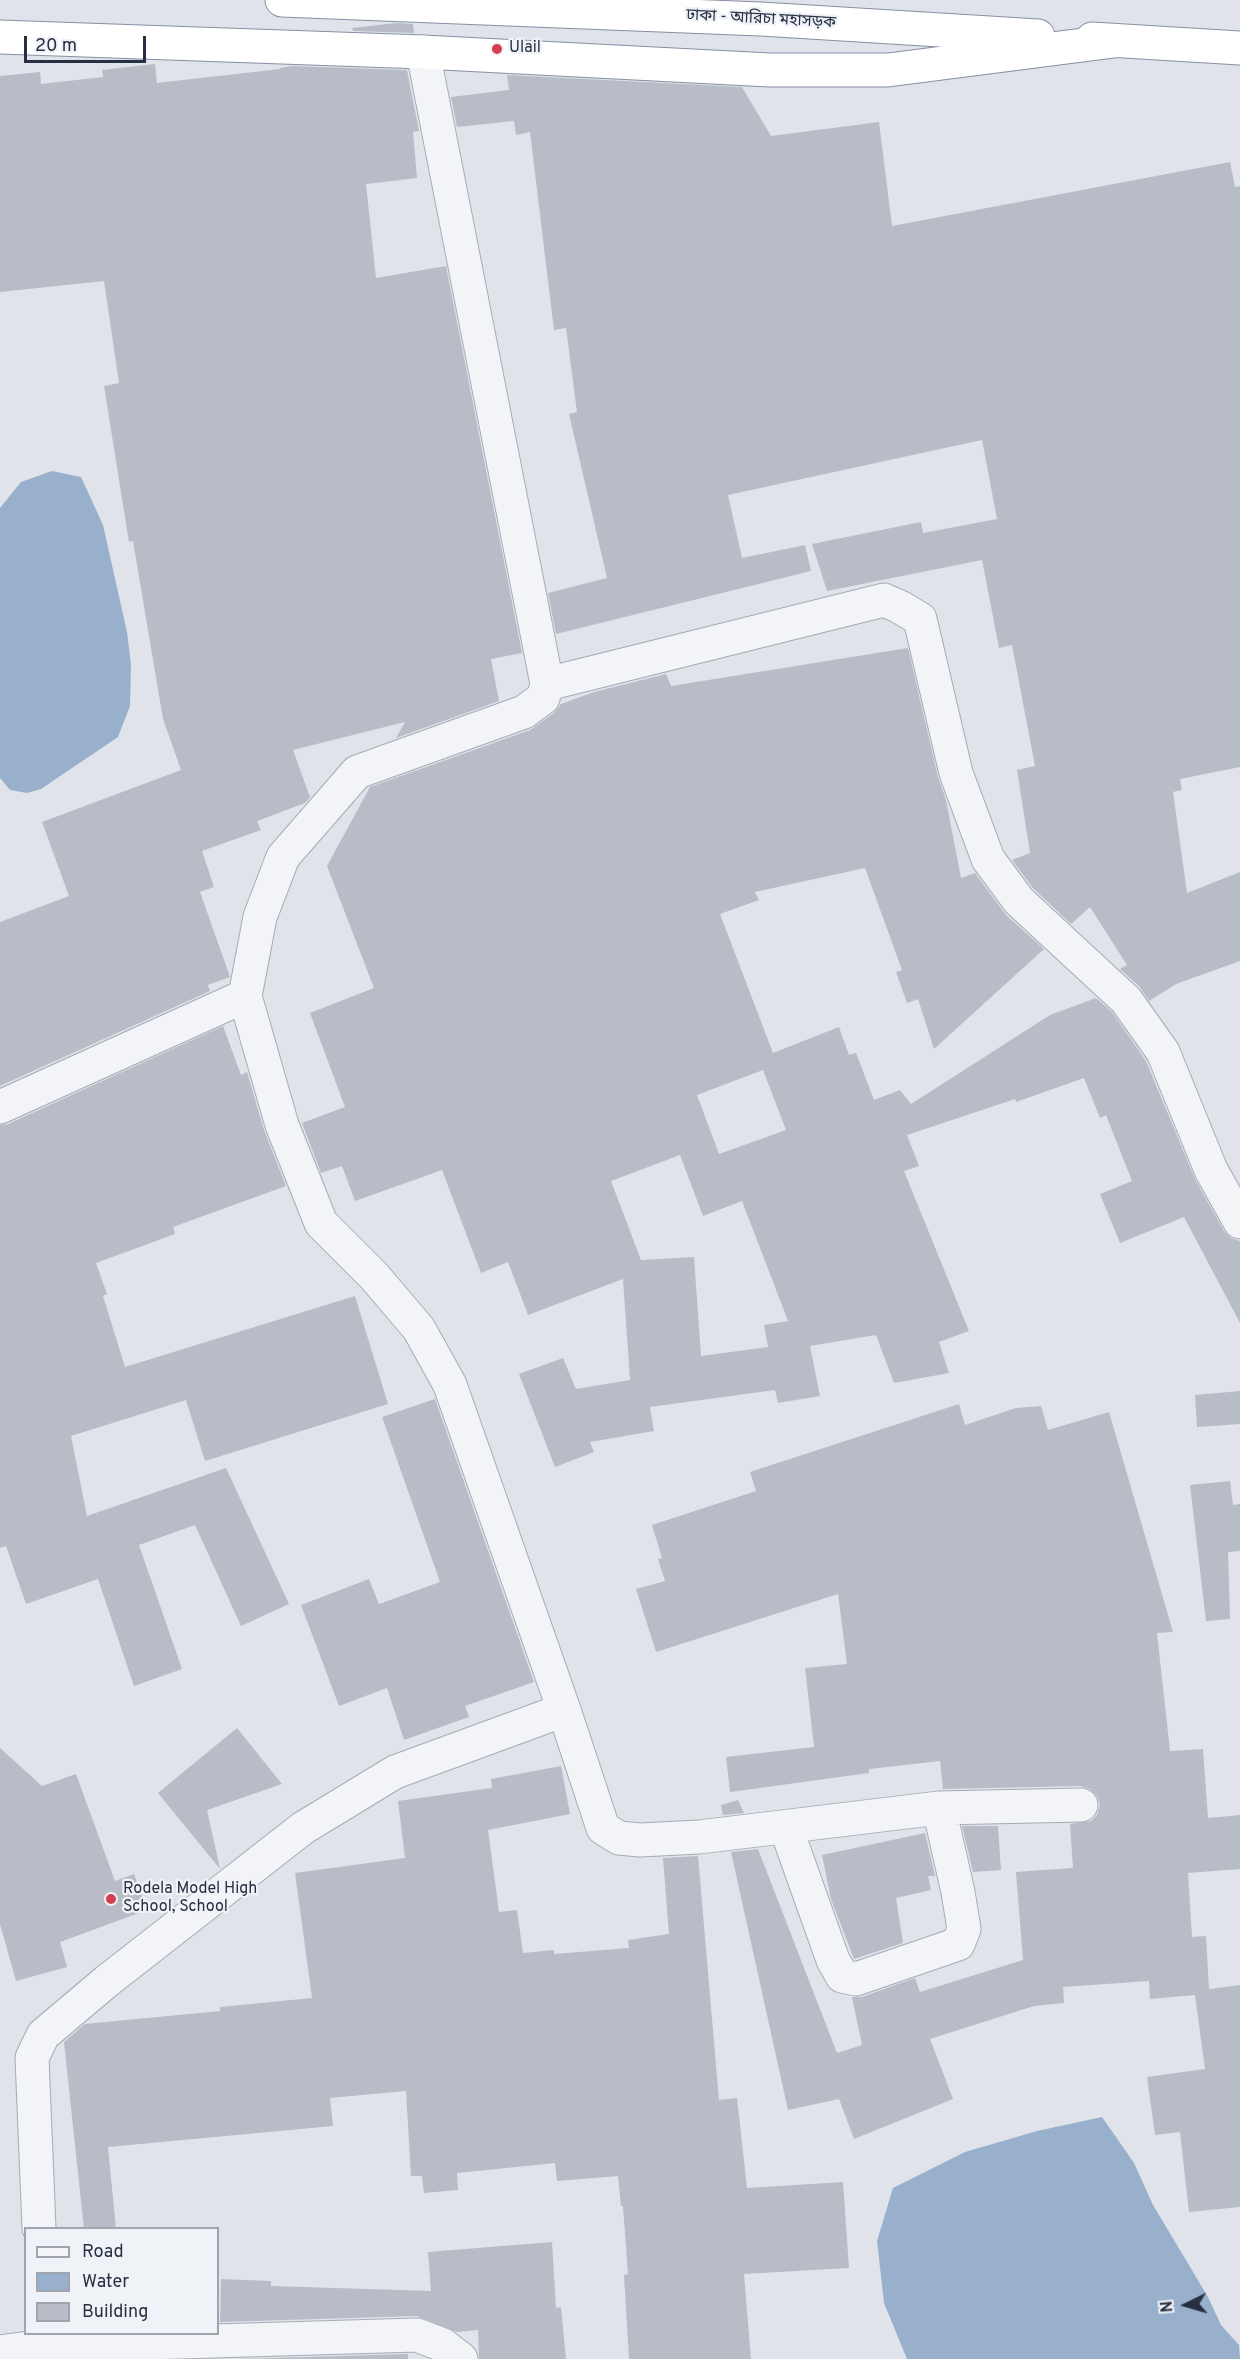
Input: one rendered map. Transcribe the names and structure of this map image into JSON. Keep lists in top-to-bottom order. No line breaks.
{"streets":{"highway":["ঢাকা - আরিচা মহাসড়ক"]},"places":["Ulail","Rodela Model High School, School"],"legend":["Road","Water","Building"],"scale_bar":"20 m","north":"left"}
